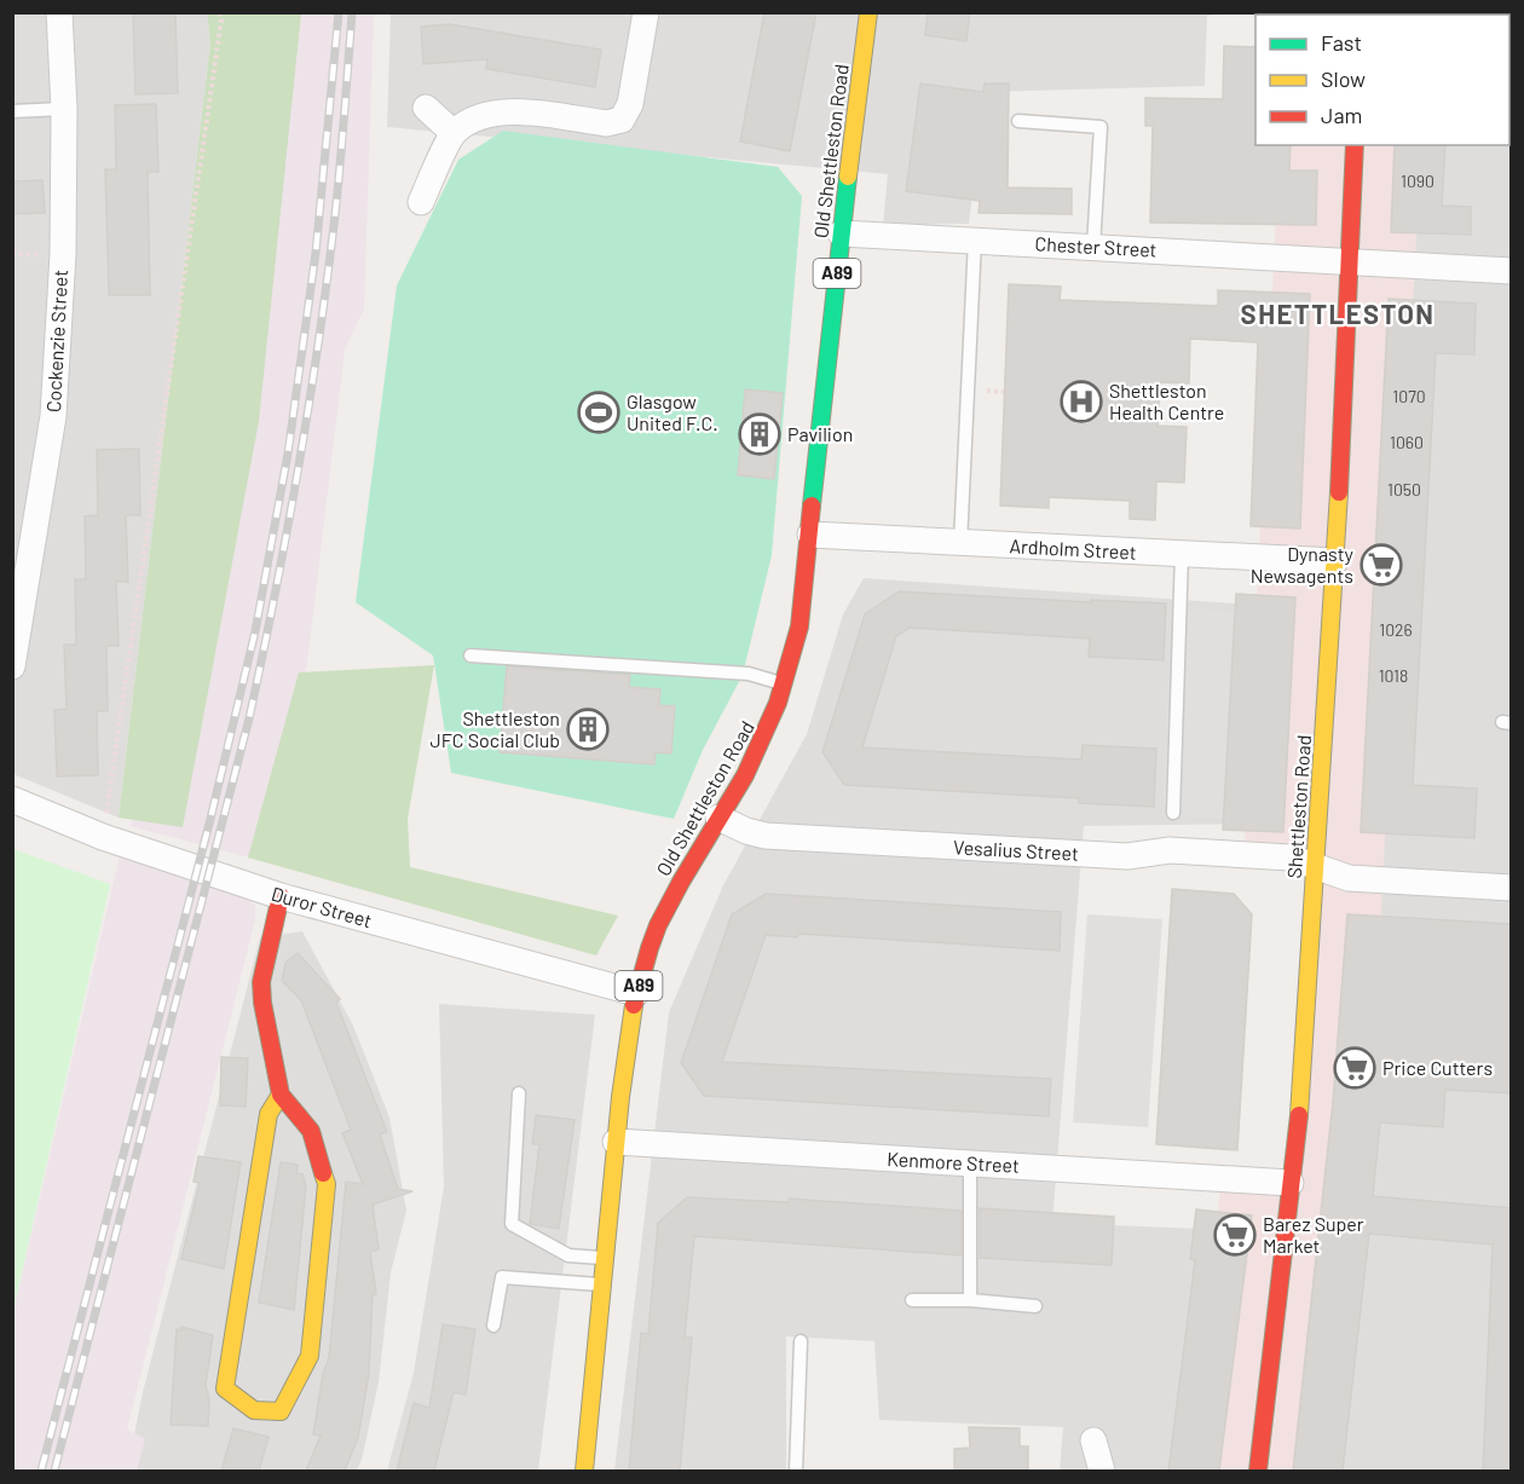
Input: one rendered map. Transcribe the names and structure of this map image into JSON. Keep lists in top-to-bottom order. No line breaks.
{"streets":{"street":["Old Shettleston Road","Chester Street","A89","Cockenzie Street","Ardholm Street","Shettleston Road","Vesalius Street","Duror Street","Kenmore Street"]},"crossings":[["Old Shettleston Road","Chester Street"],["Old Shettleston Road","Ardholm Street"],["Old Shettleston Road","Vesalius Street"],["Old Shettleston Road","Duror Street"],["Old Shettleston Road","Kenmore Street"],["Chester Street","Shettleston Road"],["Ardholm Street","Shettleston Road"],["Shettleston Road","Vesalius Street"],["Shettleston Road","Kenmore Street"]],"districts":["SHETTLESTON"],"places":{"hospital":["Shettleston Health Centre"],"sports":["Glasgow United F.C."],"building":["Pavilion","Shettleston JFC Social Club"],"supermarket":["Dynasty Newsagents","Price Cutters","Barez Super Market"]},"house_numbers":["1090","1070","1060","1050","1026","1018"],"legend":["Fast","Slow","Jam"]}
